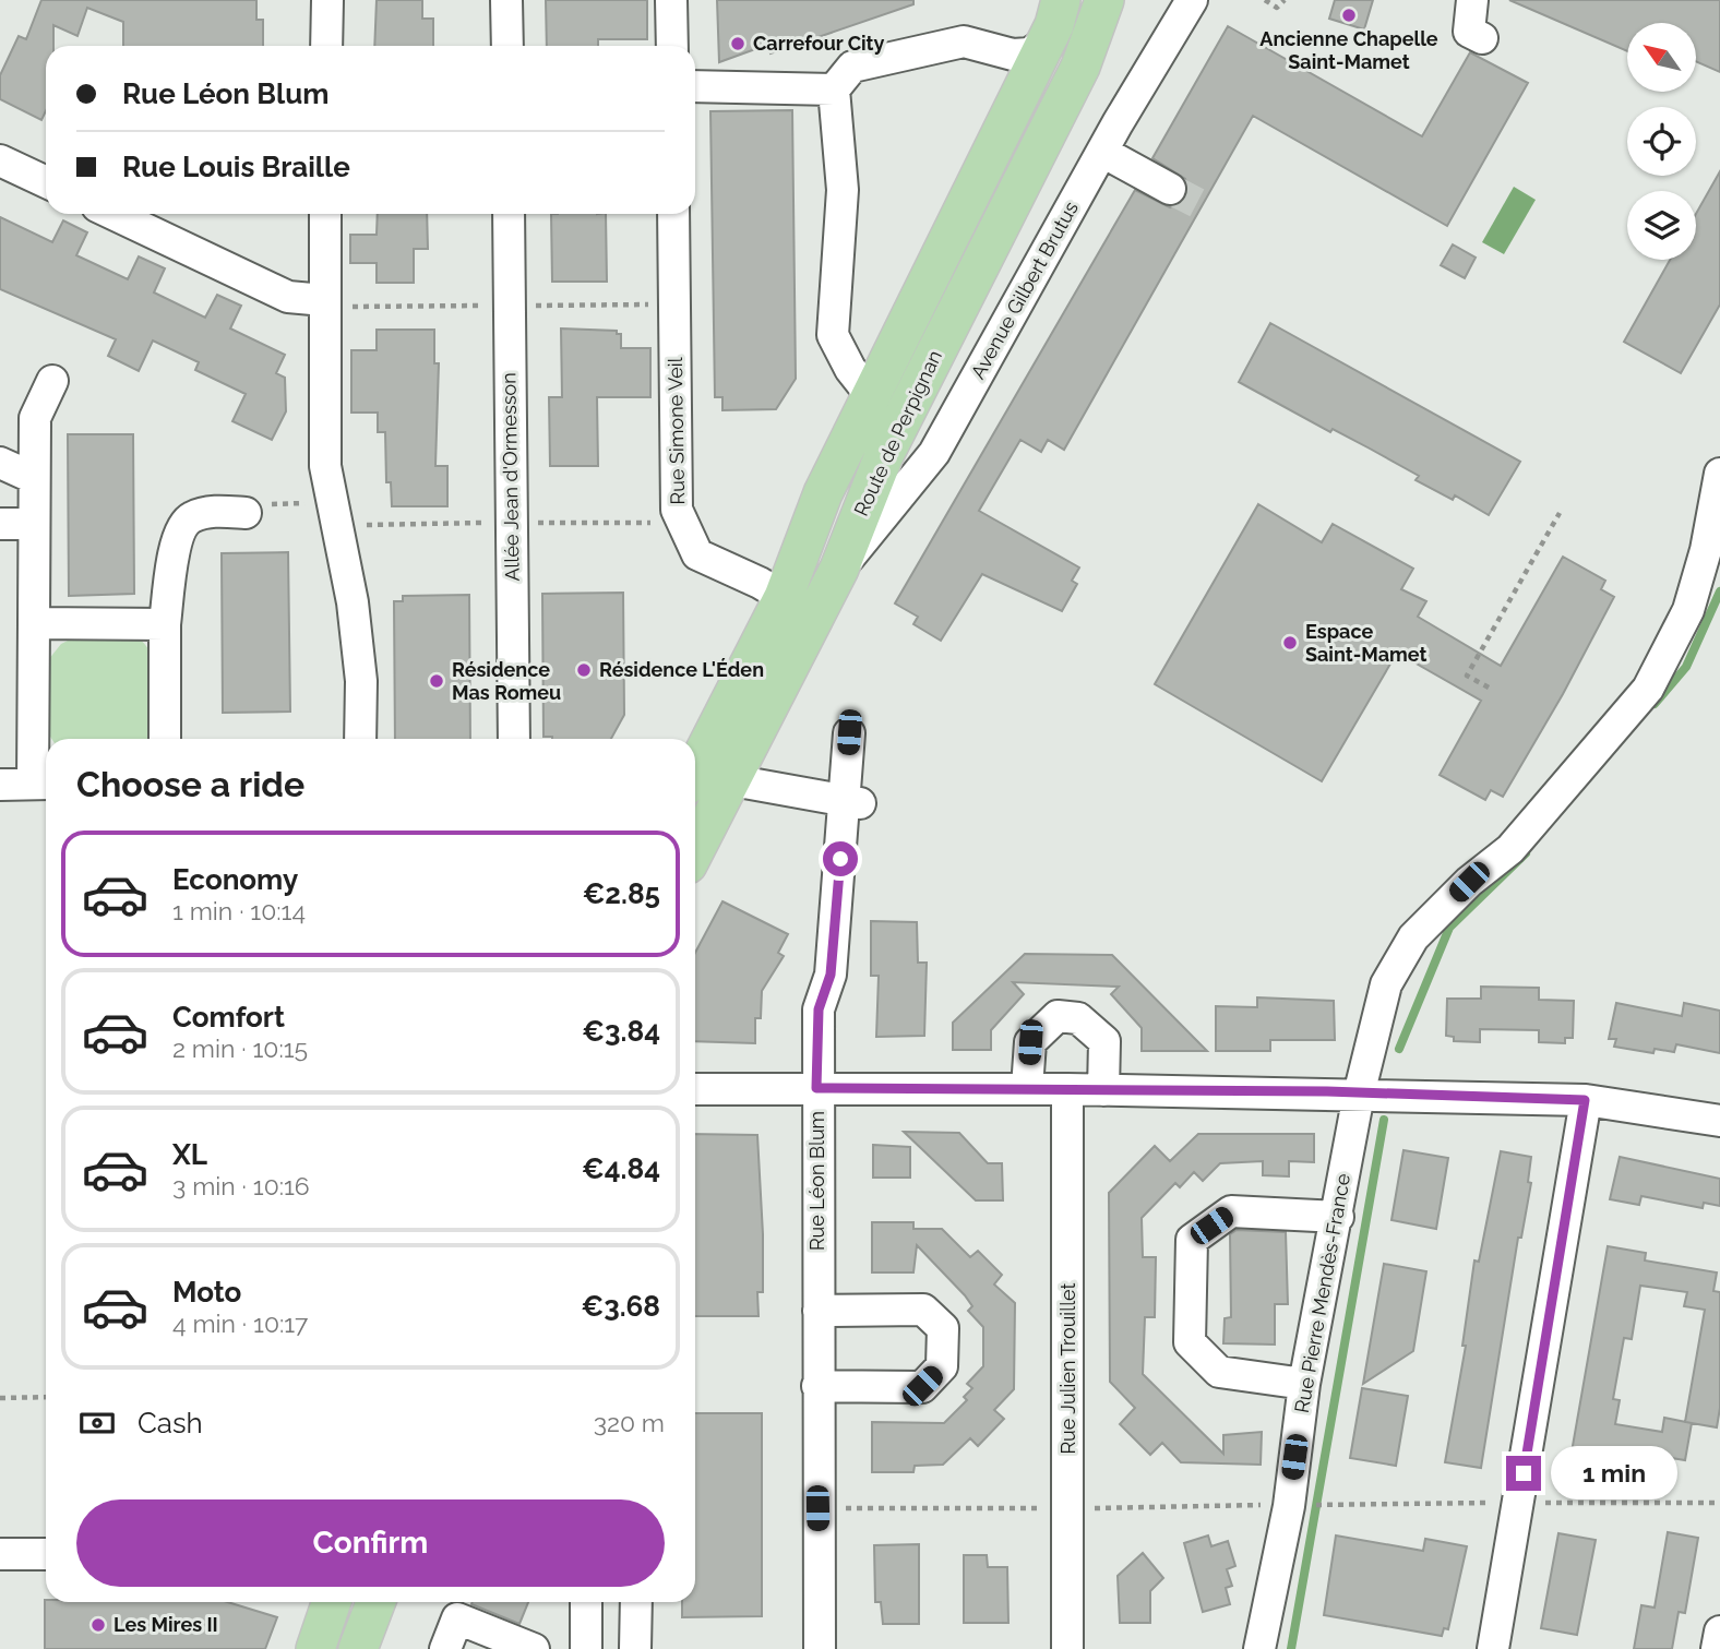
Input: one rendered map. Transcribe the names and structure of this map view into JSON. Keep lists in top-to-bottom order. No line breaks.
{"streets":{"main road":["Route de Perpignan"],"street":["Avenue Gilbert Brutus","Rue Simone Veil","Allée Jean d'Ormesson","Rue Léon Blum","Rue Pierre Mendès-France","Rue Julien Trouillet"]},"crossings":[["Avenue Gilbert Brutus","Route de Perpignan"],["Rue Simone Veil","Route de Perpignan"]],"places":["Ancienne Chapelle Saint-Mamet","Carrefour City","Espace Saint-Mamet","Résidence L'Éden","Résidence Mas Romeu","Les Mires II"],"north":"top left","page":{"banner":["Rue Léon Blum","Rue Louis Braille"],"heading":"Choose a ride","list":[{"name":"Economy","note":"1 min · 10:14","value":"€2.85"},{"name":"Comfort","note":"2 min · 10:15","value":"€3.84"},{"name":"XL","note":"3 min · 10:16","value":"€4.84"},{"name":"Moto","note":"4 min · 10:17","value":"€3.68"}],"pay":["Cash","320 m"],"bubble":"1 min","buttons":"Confirm"}}
